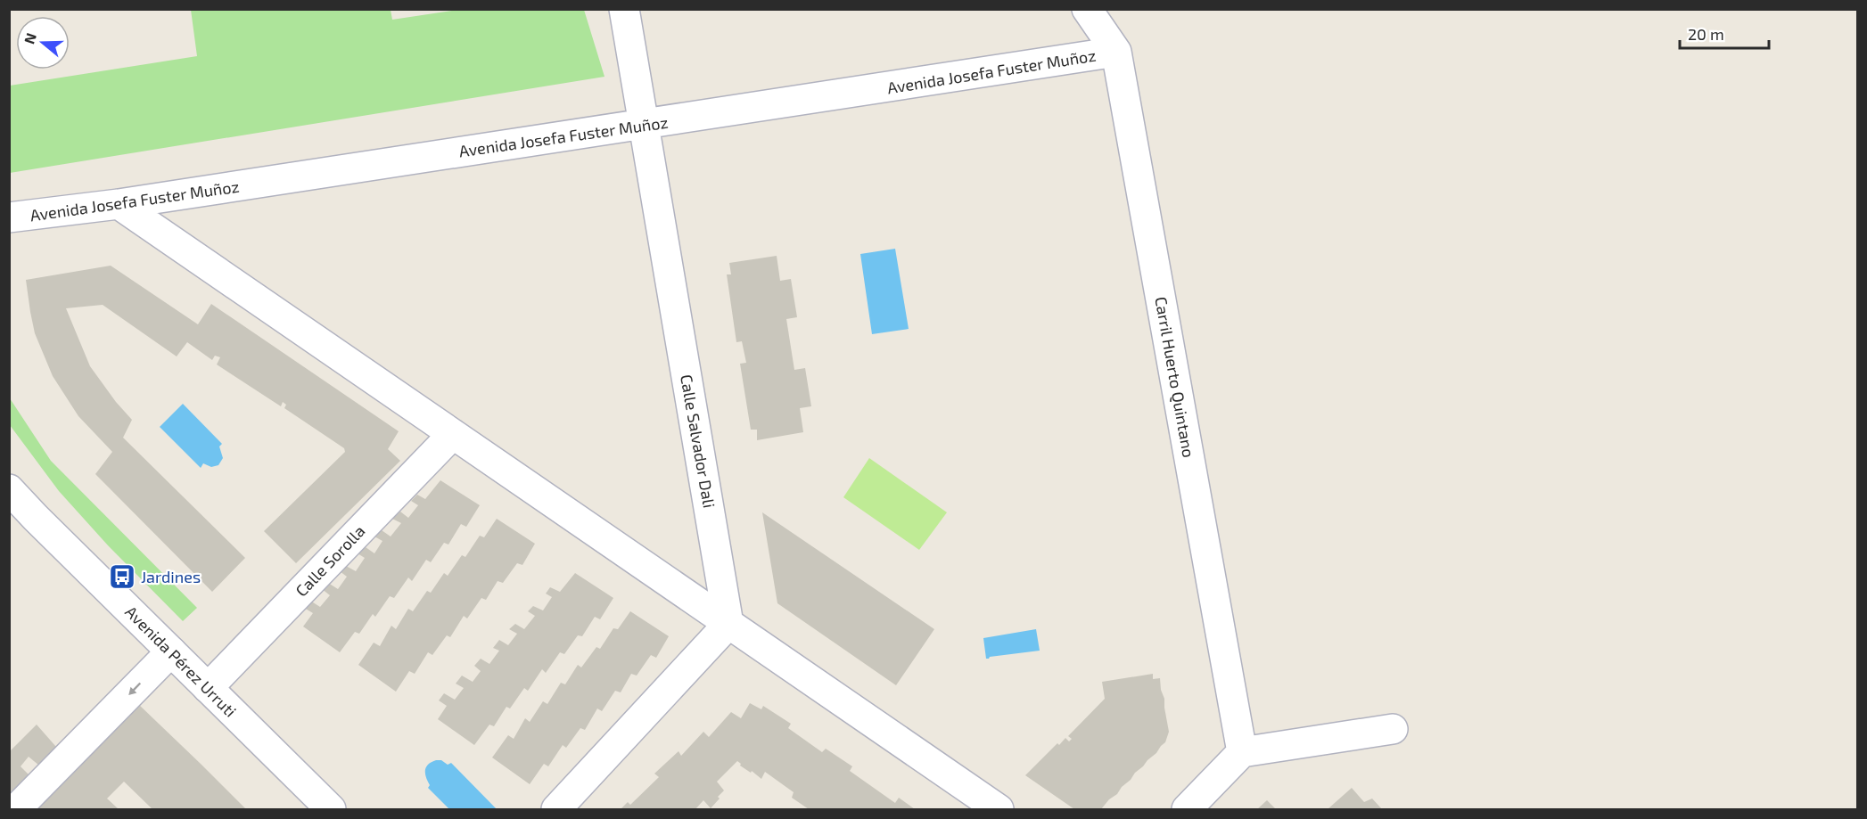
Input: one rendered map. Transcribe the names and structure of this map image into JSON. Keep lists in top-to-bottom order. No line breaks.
{"streets":{"street":["Avenida Josefa Fuster Muñoz","Carril Huerto Quintano","Calle Salvador Dali","Calle Sorolla","Avenida Pérez Urruti"]},"crossings":[["Avenida Josefa Fuster Muñoz","Carril Huerto Quintano"],["Avenida Josefa Fuster Muñoz","Calle Salvador Dali"],["Calle Sorolla","Avenida Pérez Urruti"]],"places":{"bus stop":["Jardines"]},"scale_bar":"20 m","north":"left"}
